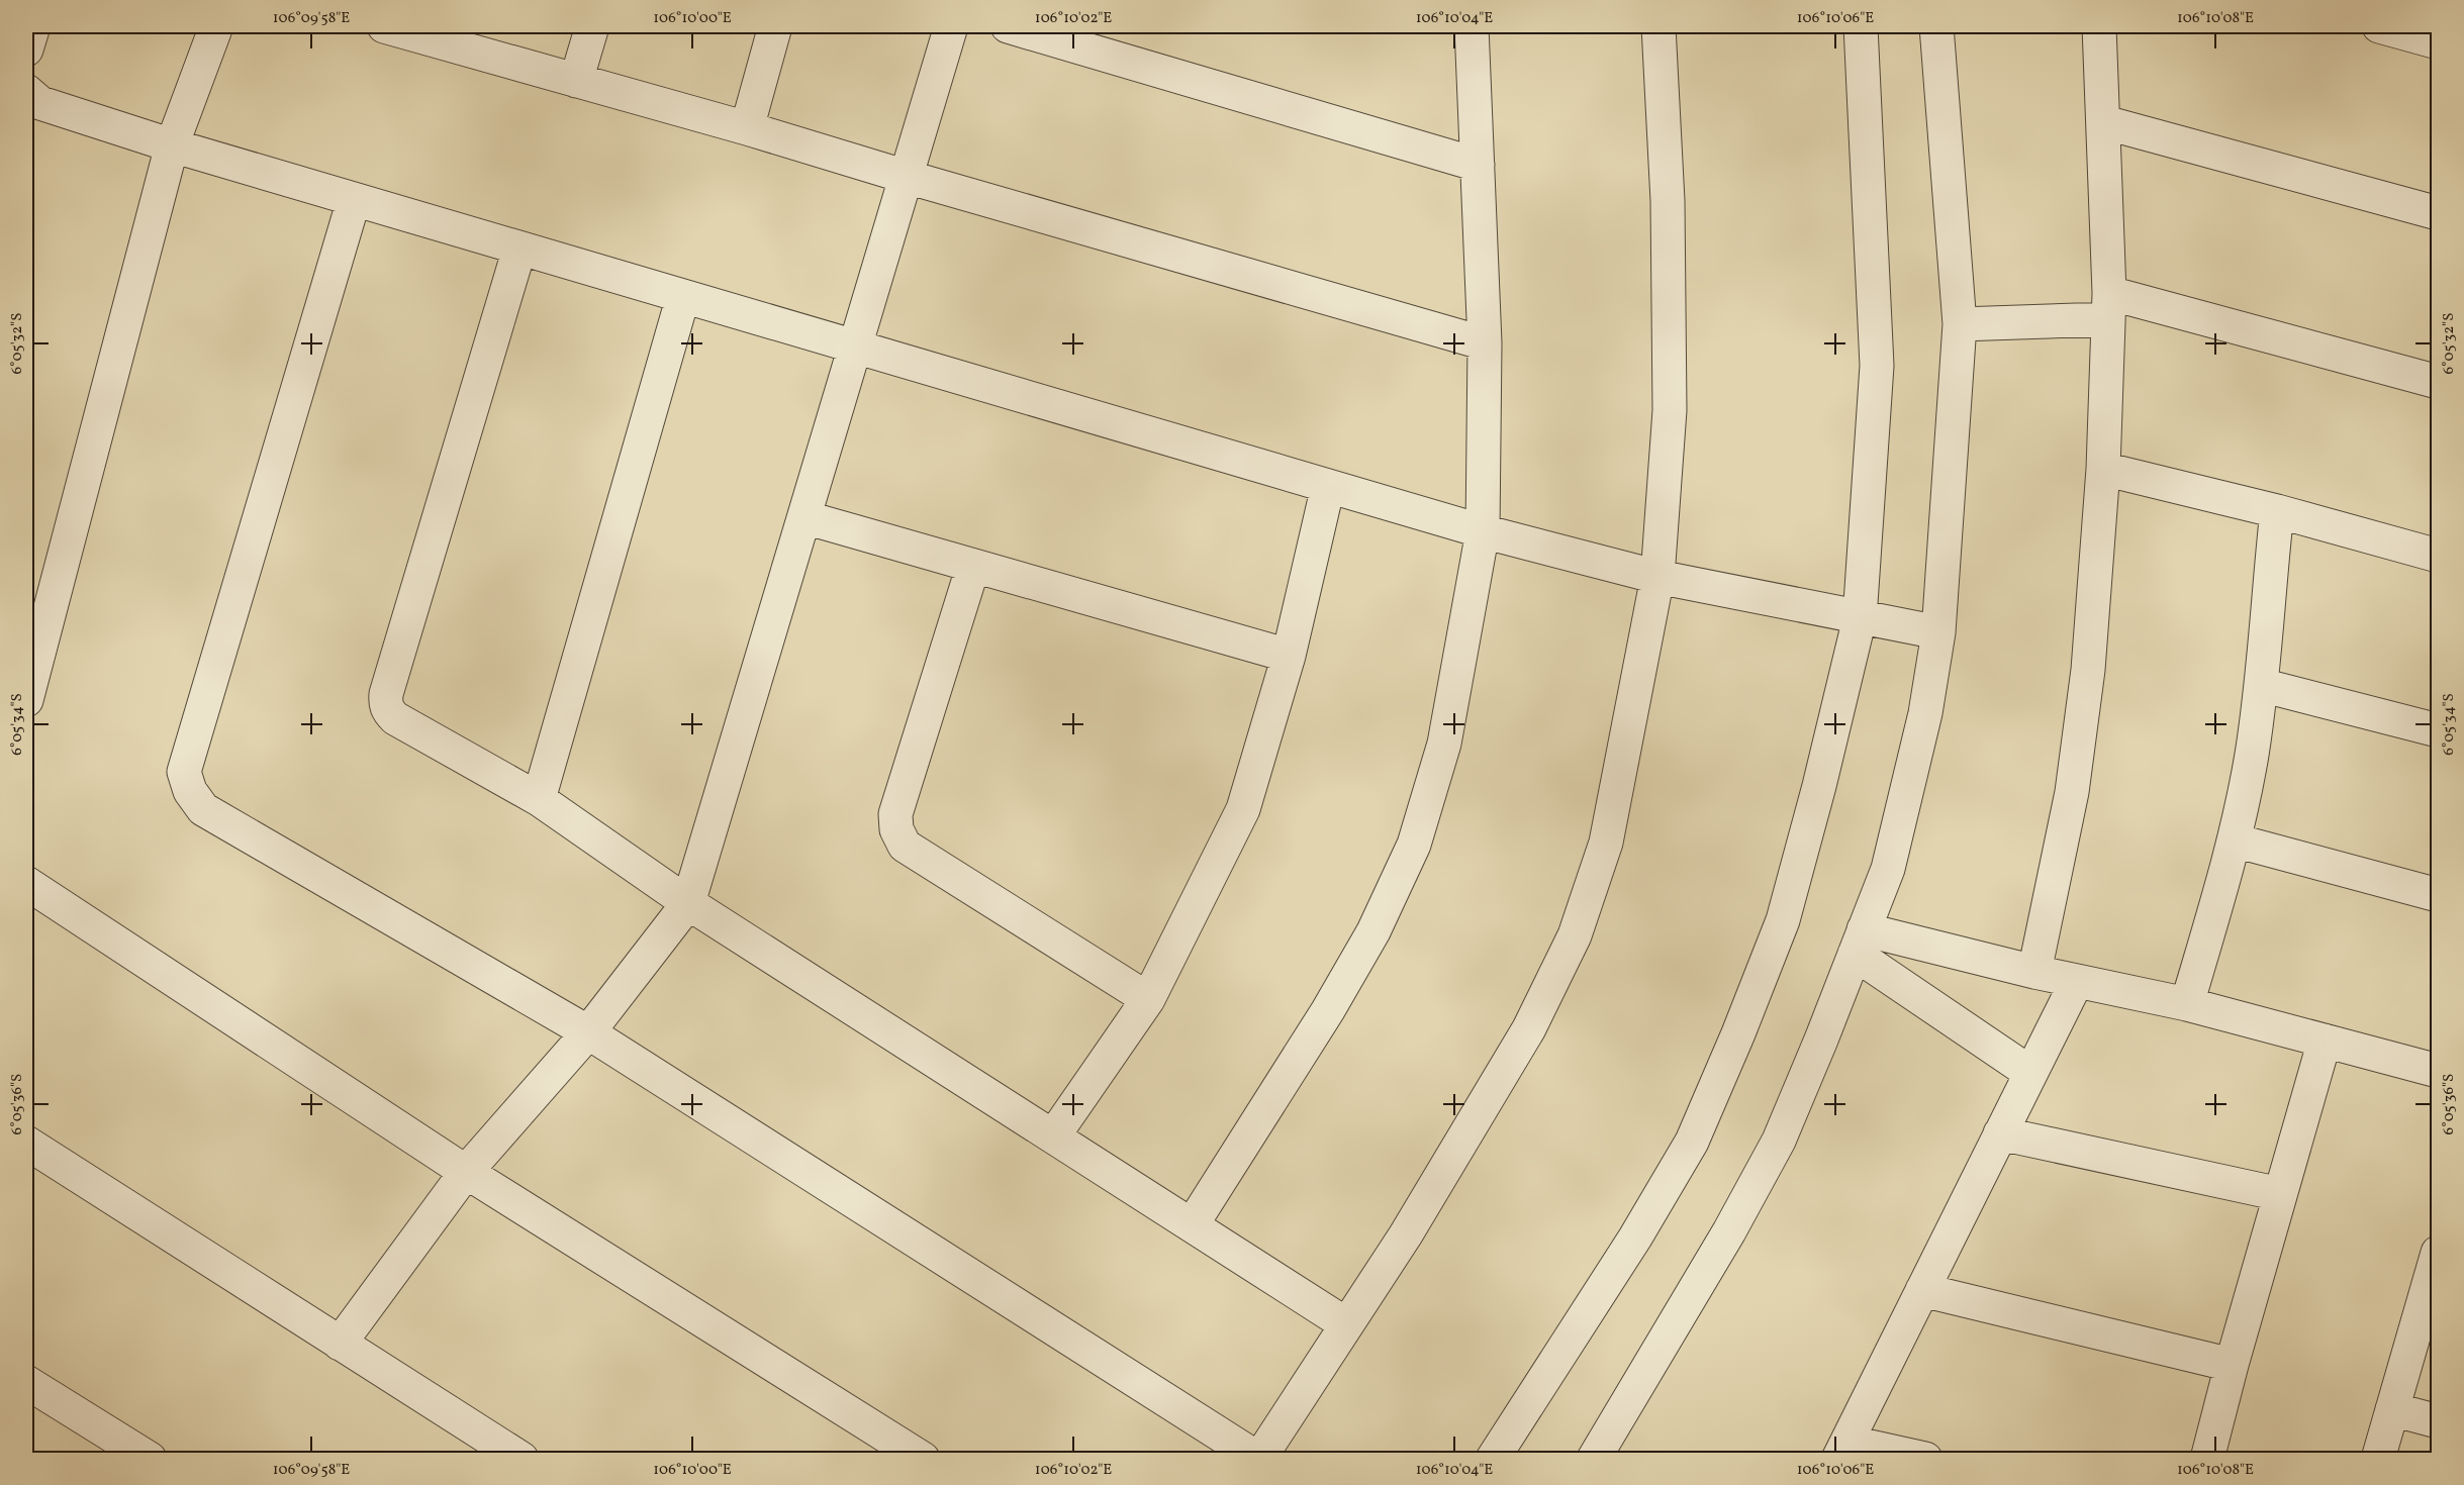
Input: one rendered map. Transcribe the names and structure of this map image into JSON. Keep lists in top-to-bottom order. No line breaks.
{"coordinates":["106°09'58\"E","106°10'00\"E","106°10'02\"E","106°10'04\"E","106°10'06\"E","106°10'08\"E","6°05'32\"S","6°05'34\"S","6°05'36\"S"]}
